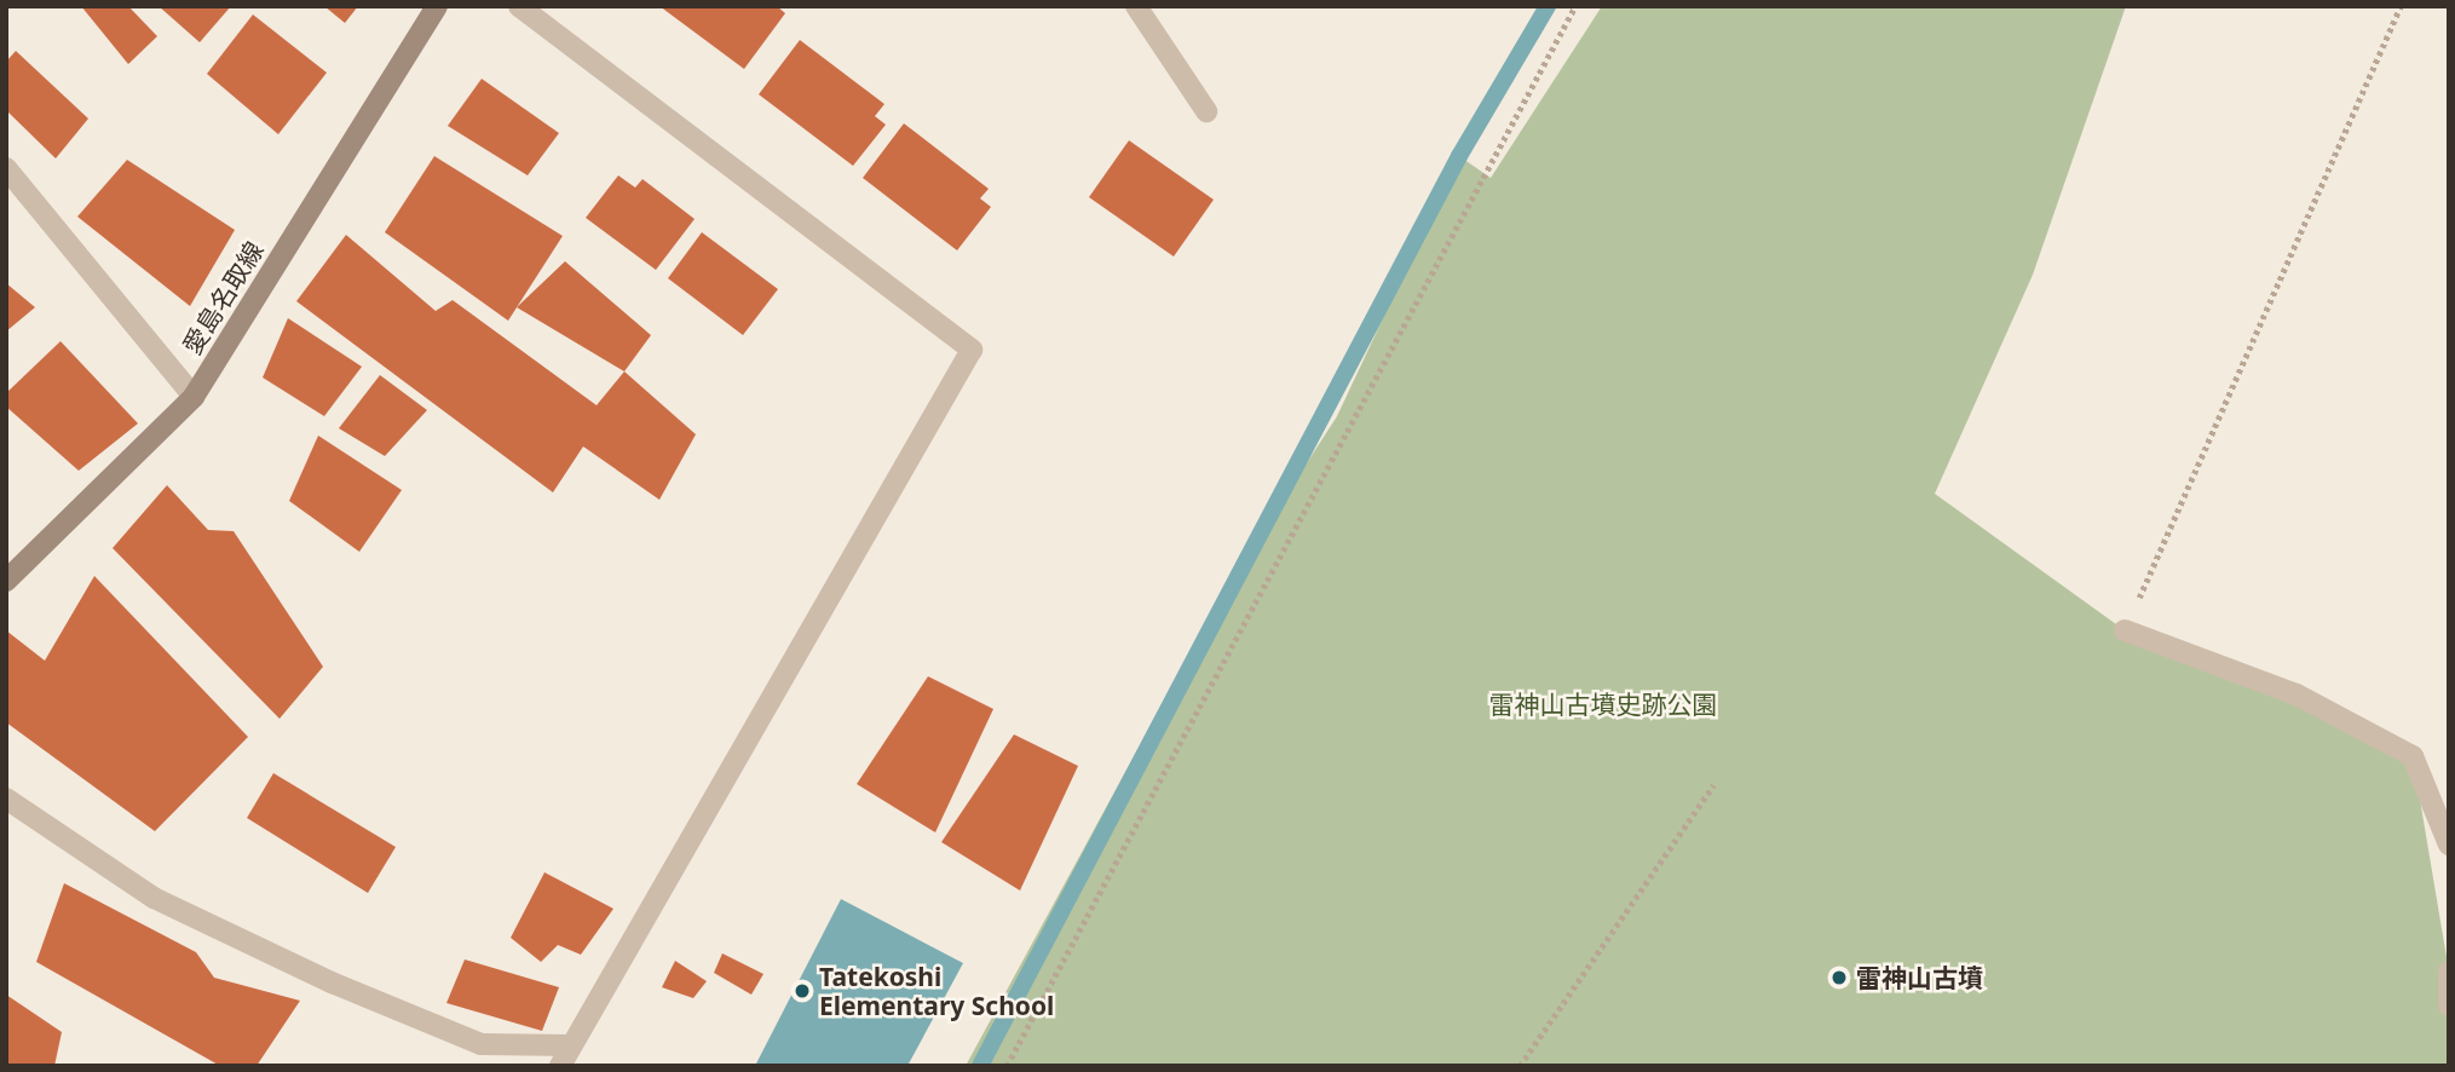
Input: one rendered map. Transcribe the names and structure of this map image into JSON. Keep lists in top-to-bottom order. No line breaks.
{"streets":{"main road":["愛島名取線"]},"parks":["雷神山古墳史跡公園"],"places":["雷神山古墳","Tatekoshi Elementary School"]}
